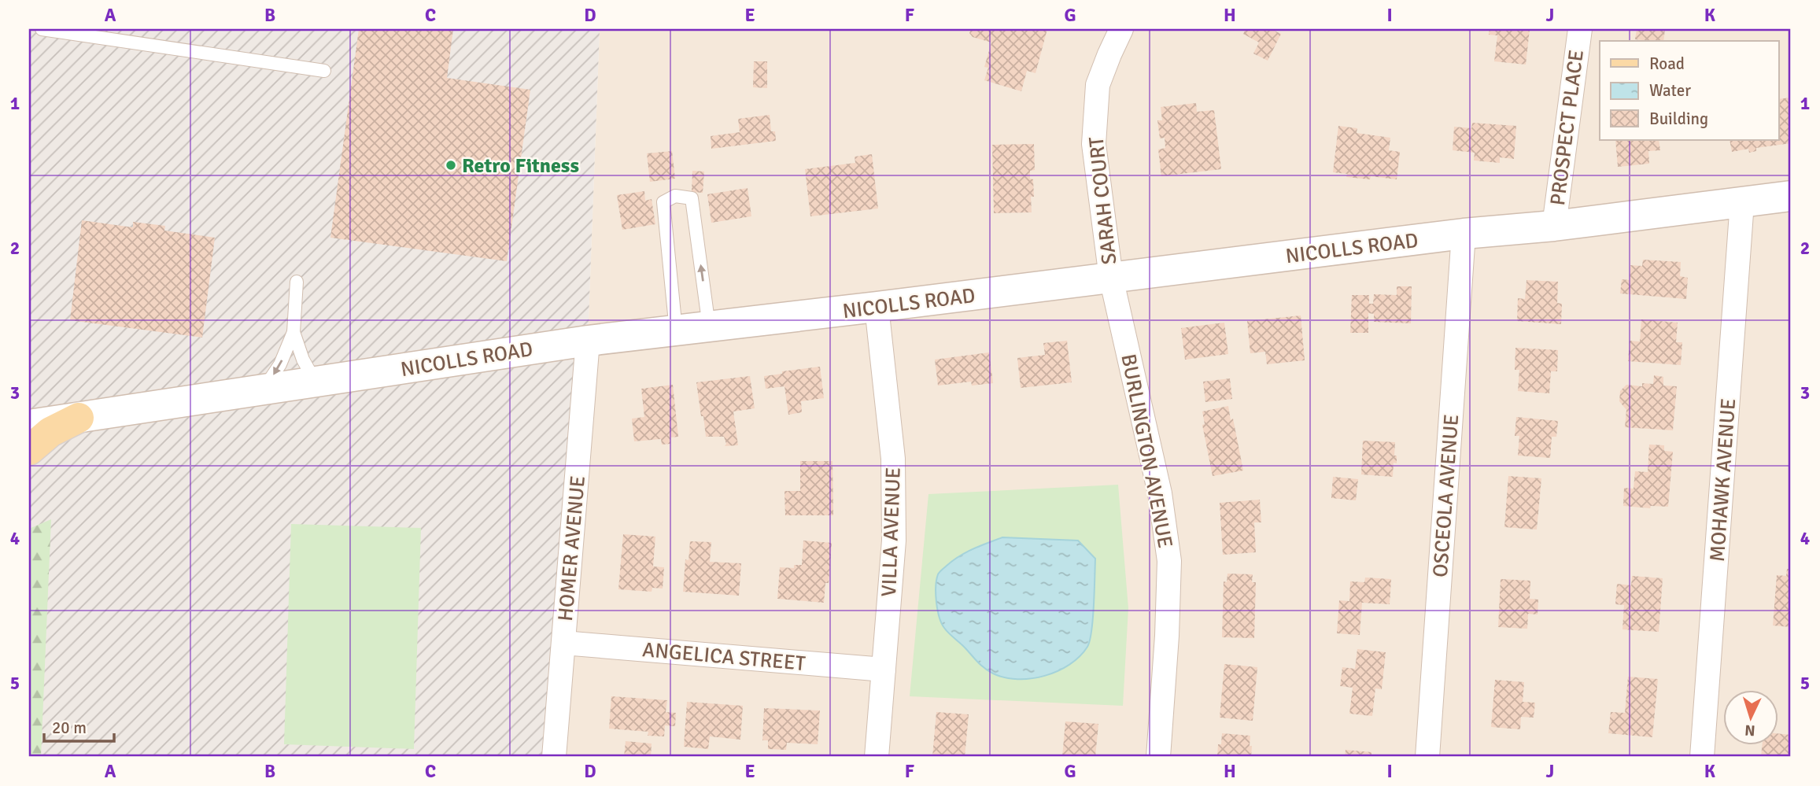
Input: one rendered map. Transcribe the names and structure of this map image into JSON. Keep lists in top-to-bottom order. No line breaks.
{"streets":{"street":["PROSPECT PLACE","SARAH COURT","NICOLLS ROAD","BURLINGTON AVENUE","MOHAWK AVENUE","OSCEOLA AVENUE","VILLA AVENUE","HOMER AVENUE","ANGELICA STREET"]},"crossings":[["PROSPECT PLACE","NICOLLS ROAD"],["SARAH COURT","NICOLLS ROAD"],["SARAH COURT","BURLINGTON AVENUE"],["NICOLLS ROAD","BURLINGTON AVENUE"],["NICOLLS ROAD","MOHAWK AVENUE"],["NICOLLS ROAD","OSCEOLA AVENUE"],["NICOLLS ROAD","VILLA AVENUE"],["NICOLLS ROAD","HOMER AVENUE"],["VILLA AVENUE","ANGELICA STREET"],["HOMER AVENUE","ANGELICA STREET"]],"places":["Retro Fitness"],"legend":["Road","Water","Building"],"scale_bar":"20 m","north":"bottom","grid":{"columns":["A","B","C","D","E","F","G","H","I","J","K"],"rows":["1","2","3","4","5"]}}
